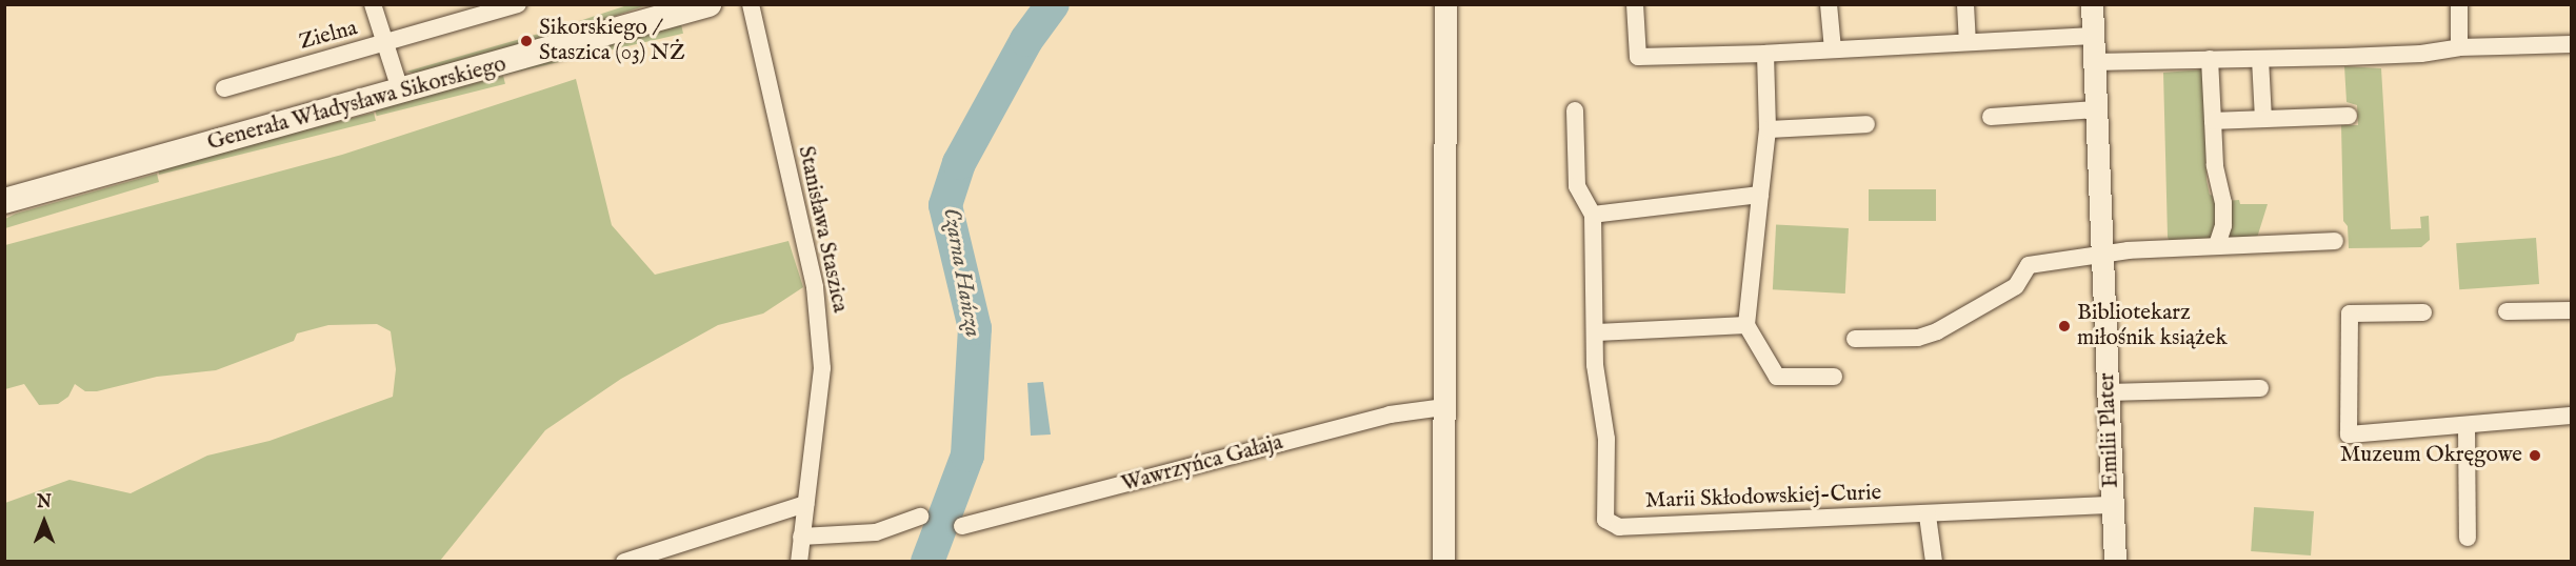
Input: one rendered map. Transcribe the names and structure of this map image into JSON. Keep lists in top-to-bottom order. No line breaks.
{"streets":{"main road":["Generała Władysława Sikorskiego"],"street":["Zielna","Stanisława Staszica","Emilii Plater","Wawrzyńca Gałaja","Marii Skłodowskiej-Curie"]},"crossings":[["Emilii Plater","Marii Skłodowskiej-Curie"]],"water":["Czarna Hańcza"],"places":["Sikorskiego / Staszica (03) NŻ","Bibliotekarz miłośnik książek","Muzeum Okręgowe"],"north":"top"}
